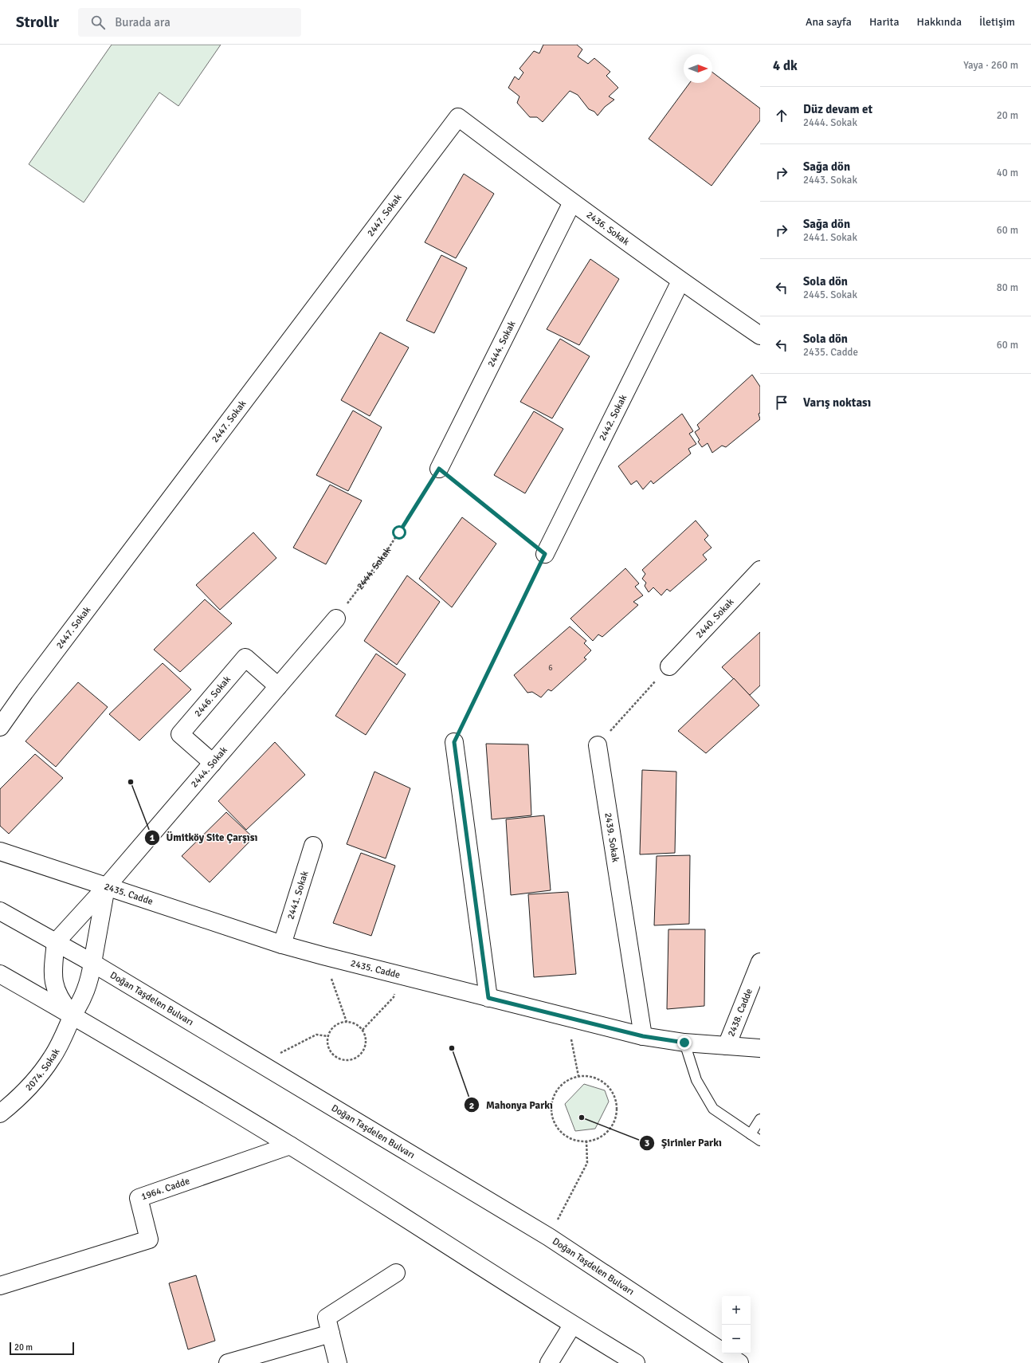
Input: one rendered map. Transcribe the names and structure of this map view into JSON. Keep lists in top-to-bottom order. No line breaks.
{"streets":{"street":["2447. Sokak","2436. Sokak","2444. Sokak","2442. Sokak","2440. Sokak","2446. Sokak","2439. Sokak","2435. Cadde","2441. Sokak","Doğan Taşdelen Bulvarı","2438. Cadde","2074. Sokak","1964. Cadde"]},"crossings":[["2447. Sokak","2436. Sokak"],["2436. Sokak","2444. Sokak"],["2436. Sokak","2442. Sokak"],["2444. Sokak","2446. Sokak"],["2444. Sokak","2435. Cadde"],["2444. Sokak","Doğan Taşdelen Bulvarı"],["2439. Sokak","2435. Cadde"],["2435. Cadde","2441. Sokak"],["2435. Cadde","2438. Cadde"],["Doğan Taşdelen Bulvarı","2074. Sokak"]],"places":["Ümitköy Site Çarşısı","Mahonya Parkı","Şirinler Parkı"],"house_numbers":["6"],"scale_bar":"20 m","north":"right","page":{"header":"Strollr","search":"Burada ara","nav":["Ana sayfa","Harita","Hakkında","İletişim"],"heading":["4 dk","Yaya · 260 m"],"list":[["Düz devam et","2444. Sokak","20 m"],["Sağa dön","2443. Sokak","40 m"],["Sağa dön","2441. Sokak","60 m"],["Sola dön","2445. Sokak","80 m"],["Sola dön","2435. Cadde","60 m"],"Varış noktası"],"map_buttons":["+","−"],"scale":"20 m"}}
